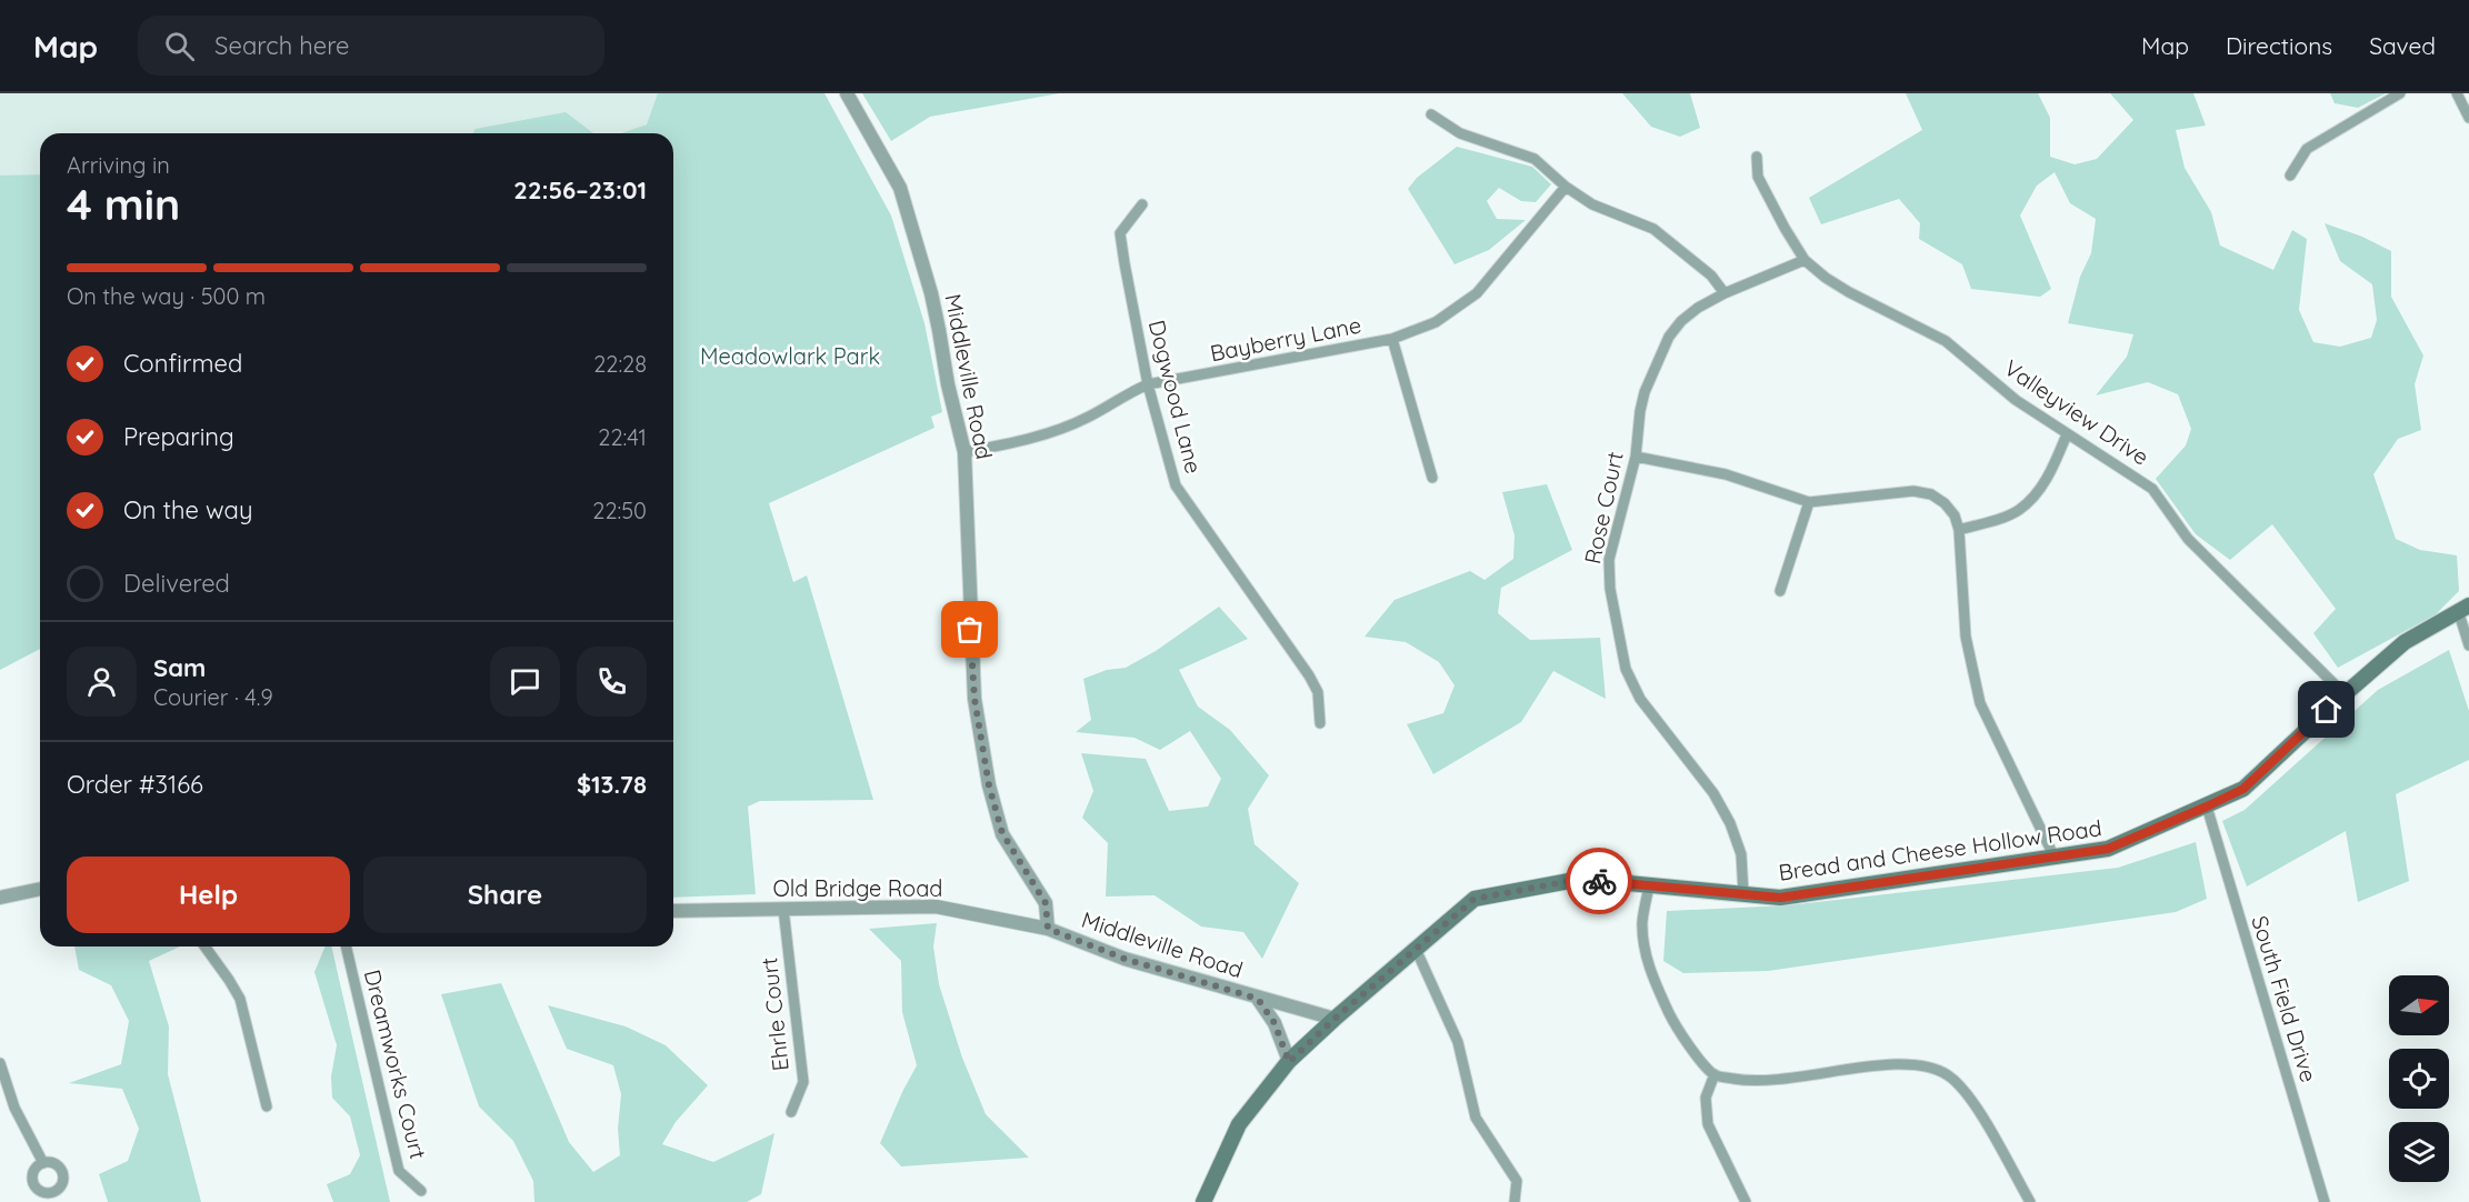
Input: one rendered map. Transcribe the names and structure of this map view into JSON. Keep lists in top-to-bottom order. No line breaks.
{"streets":{"main road":["Bread and Cheese Hollow Road"],"street":["Bayberry Lane","Middleville Road","Dogwood Lane","Valleyview Drive","Rose Court","Old Bridge Road","South Field Drive","Ehrle Court","Dreamworks Court"]},"crossings":[["Bayberry Lane","Middleville Road"],["Bayberry Lane","Dogwood Lane"],["Middleville Road","Bread and Cheese Hollow Road"],["Middleville Road","Old Bridge Road"],["Valleyview Drive","Rose Court"],["Valleyview Drive","Bread and Cheese Hollow Road"],["Rose Court","Bread and Cheese Hollow Road"],["Bread and Cheese Hollow Road","South Field Drive"],["Old Bridge Road","Ehrle Court"]],"parks":["Meadowlark Park"],"north":"right","page":{"header":"Map","search":"Search here","nav":["Map","Directions","Saved"],"heading":["4 min","Arriving in","22:56–23:01"],"panel":["Sam","Courier · 4.9","Order #3166","$13.78"],"bar":"On the way · 500 m","list":[["Confirmed","22:28"],["Preparing","22:41"],["On the way","22:50"],"Delivered"],"buttons":["Help","Share"]}}
